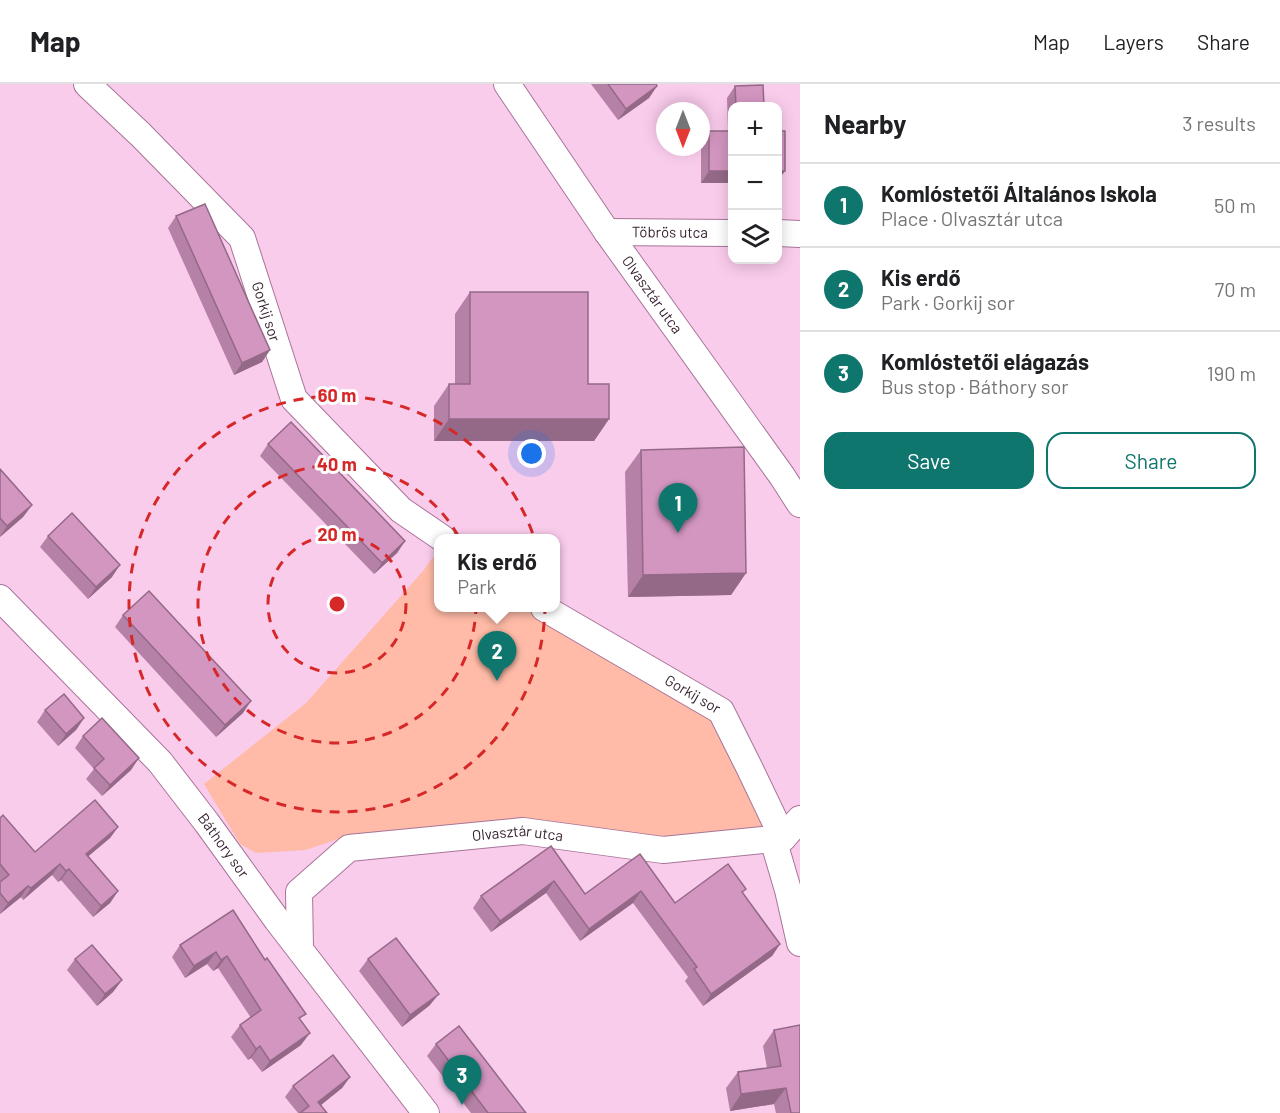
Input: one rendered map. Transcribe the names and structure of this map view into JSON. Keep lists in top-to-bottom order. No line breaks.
{"streets":{"street":["Töbrös utca","Olvasztár utca","Gorkij sor","Báthory sor"]},"crossings":[["Töbrös utca","Olvasztár utca"],["Olvasztár utca","Gorkij sor"],["Olvasztár utca","Báthory sor"]],"north":"bottom","page":{"header":"Map","nav":["Map","Layers","Share"],"heading":["Nearby","3 results"],"map_buttons":["+","−"],"list":[{"mark":"1","name":"Komlóstetői Általános Iskola","note":"Place · Olvasztár utca","value":"50 m"},{"mark":"2","name":"Kis erdő","note":"Park · Gorkij sor","value":"70 m"},{"mark":"3","name":"Komlóstetői elágazás","note":"Bus stop · Báthory sor","value":"190 m"}],"buttons":["Save","Share"],"pins":["1","2","3"],"popup":["Kis erdő","Park"]},"rings":["60 m","40 m","20 m"]}
